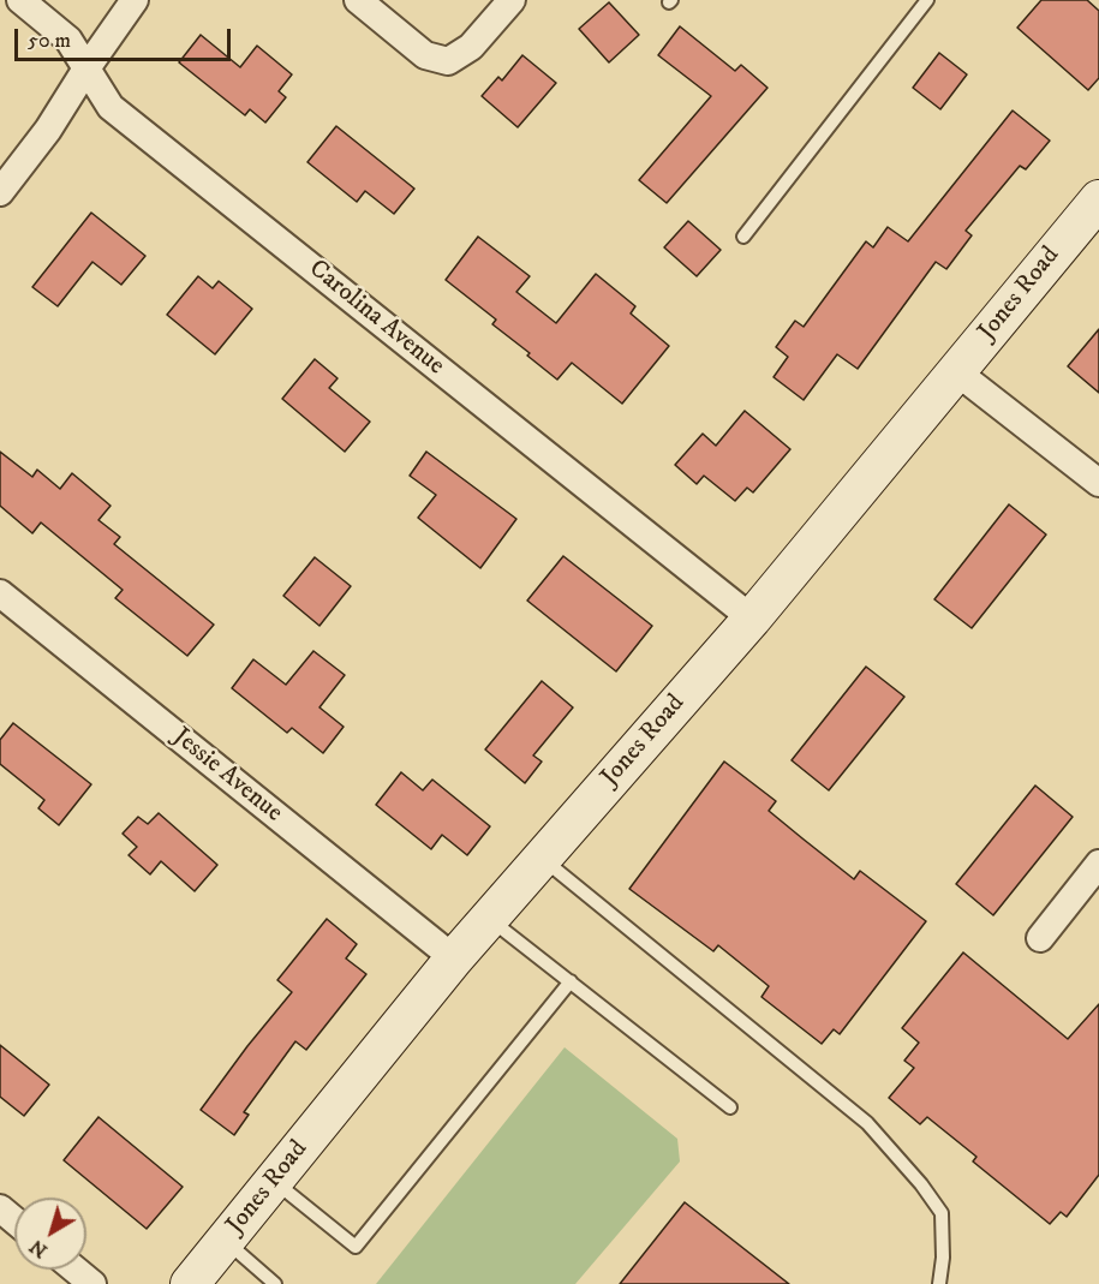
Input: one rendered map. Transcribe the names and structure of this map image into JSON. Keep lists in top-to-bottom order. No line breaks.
{"streets":{"street":["Jones Road","Carolina Avenue","Jessie Avenue"]},"crossings":[["Jones Road","Carolina Avenue"],["Jones Road","Jessie Avenue"]],"scale_bar":"50 m","north":"bottom left"}
